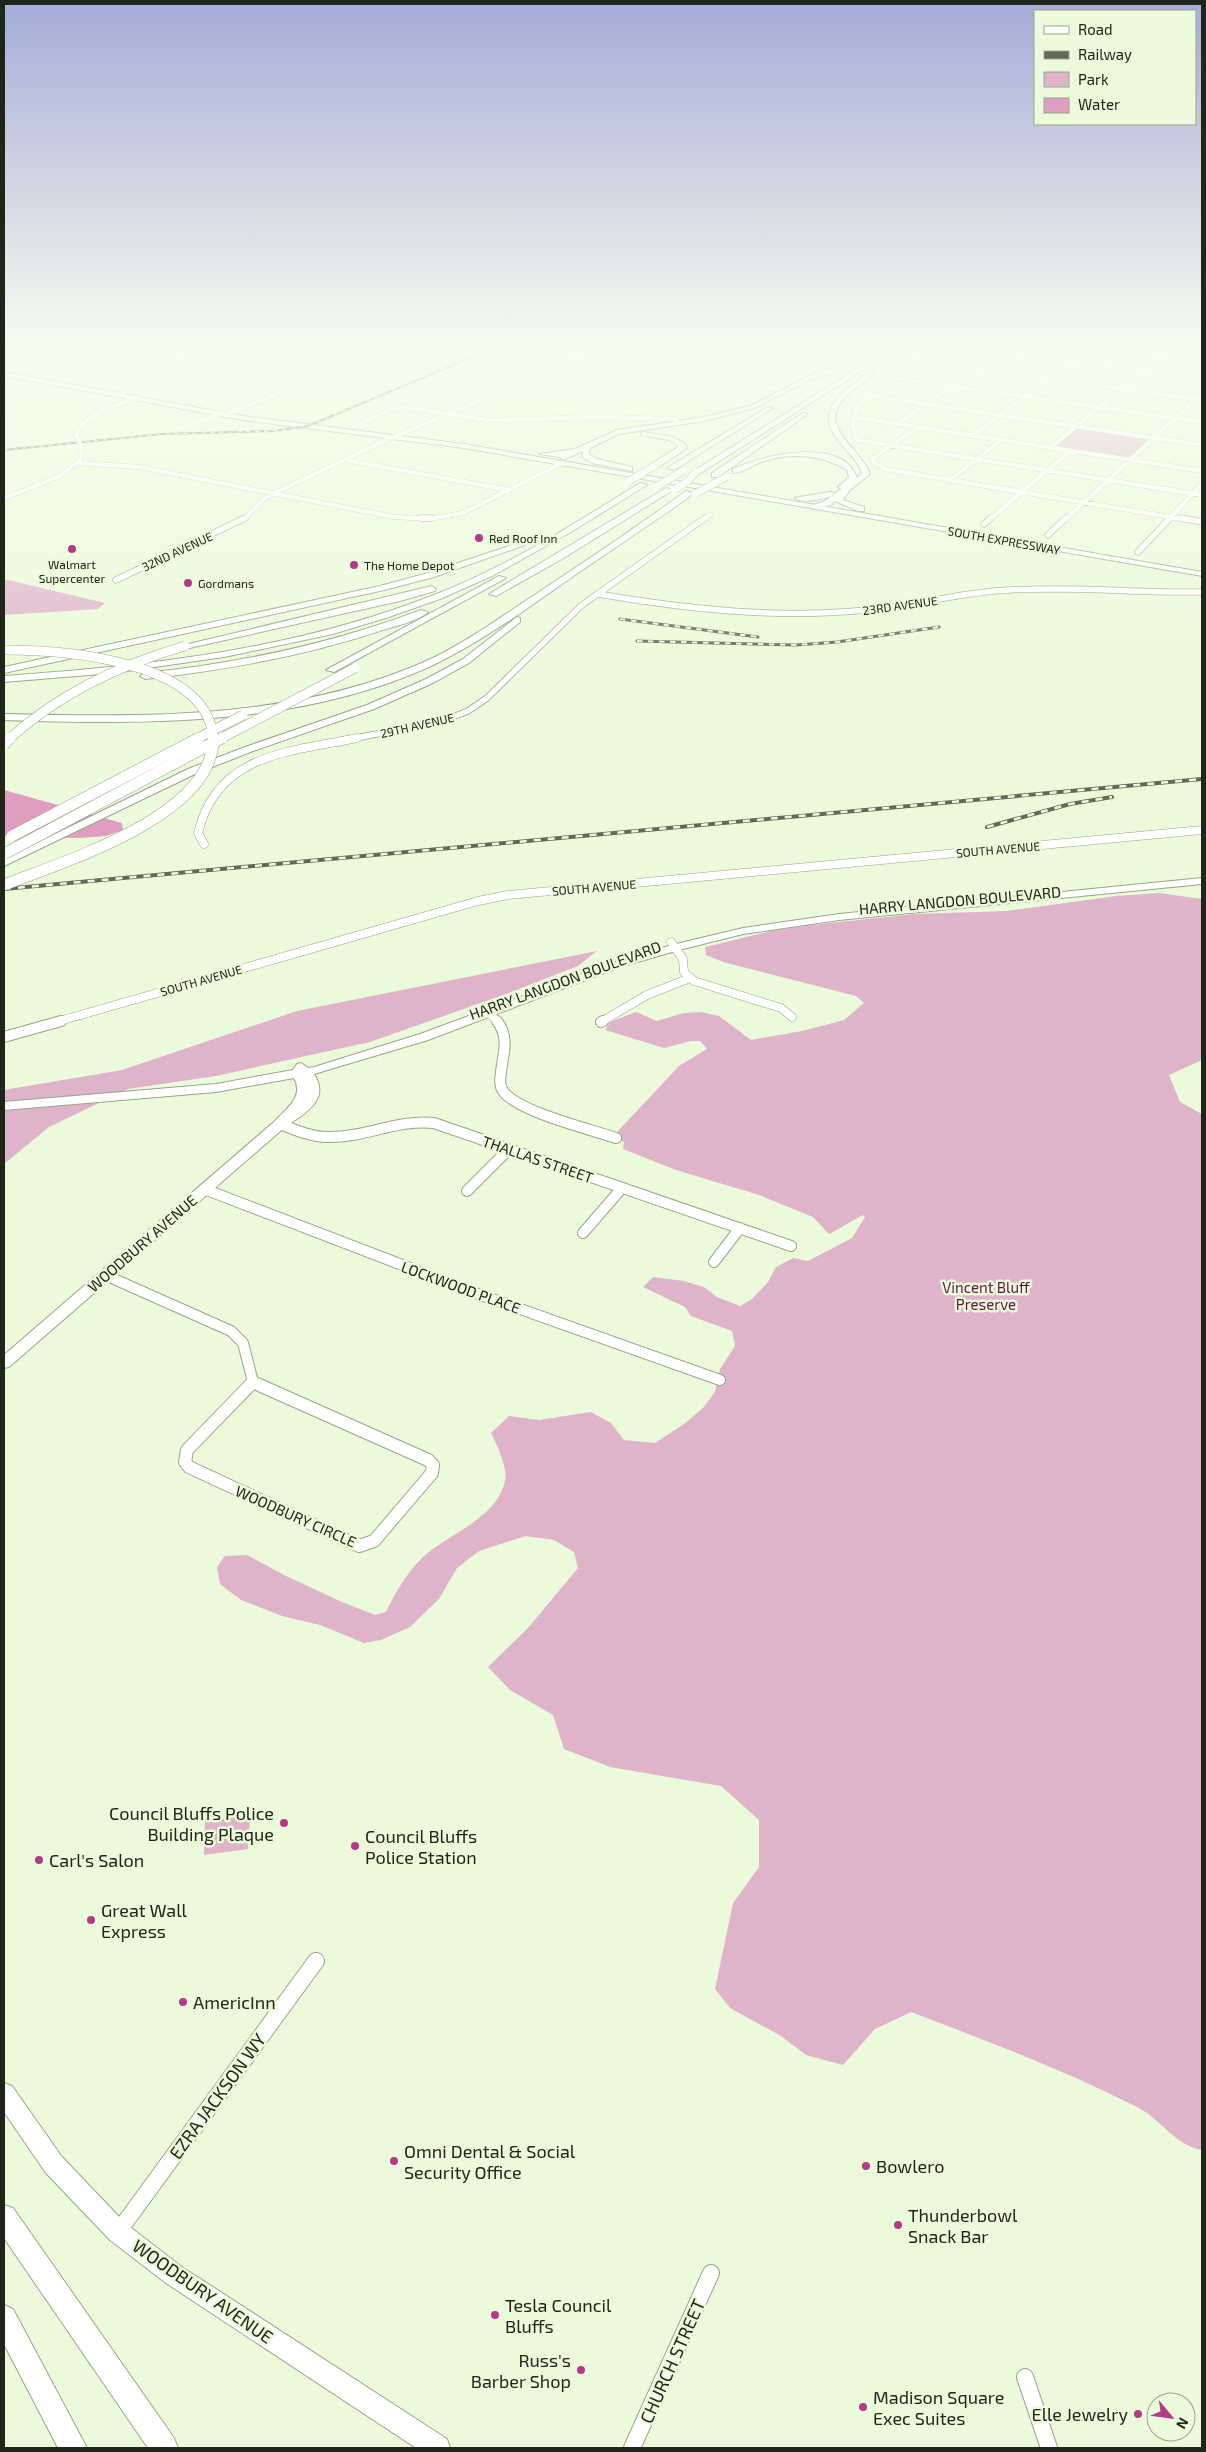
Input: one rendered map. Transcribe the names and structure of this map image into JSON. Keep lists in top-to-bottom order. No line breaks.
{"streets":{"main road":["SOUTH EXPRESSWAY","HARRY LANGDON BOULEVARD","WOODBURY AVENUE"],"street":["32ND AVENUE","23RD AVENUE","29TH AVENUE","SOUTH AVENUE","THALLAS STREET","LOCKWOOD PLACE","WOODBURY CIRCLE","EZRA JACKSON WY","CHURCH STREET"]},"crossings":[["23RD AVENUE","29TH AVENUE"],["HARRY LANGDON BOULEVARD","WOODBURY AVENUE"],["THALLAS STREET","WOODBURY AVENUE"],["WOODBURY AVENUE","LOCKWOOD PLACE"],["WOODBURY AVENUE","EZRA JACKSON WY"]],"parks":["Vincent Bluff Preserve"],"places":["Red Roof Inn","Walmart Supercenter","The Home Depot","Gordmans","Council Bluffs Police Building Plaque","Council Bluffs Police Station","Carl's Salon","Great Wall Express","AmericInn","Omni Dental & Social Security Office","Bowlero","Thunderbowl Snack Bar","Tesla Council Bluffs","Russ's Barber Shop","Madison Square Exec Suites","Elle Jewelry"],"legend":["Road","Railway","Park","Water"],"north":"bottom right"}
